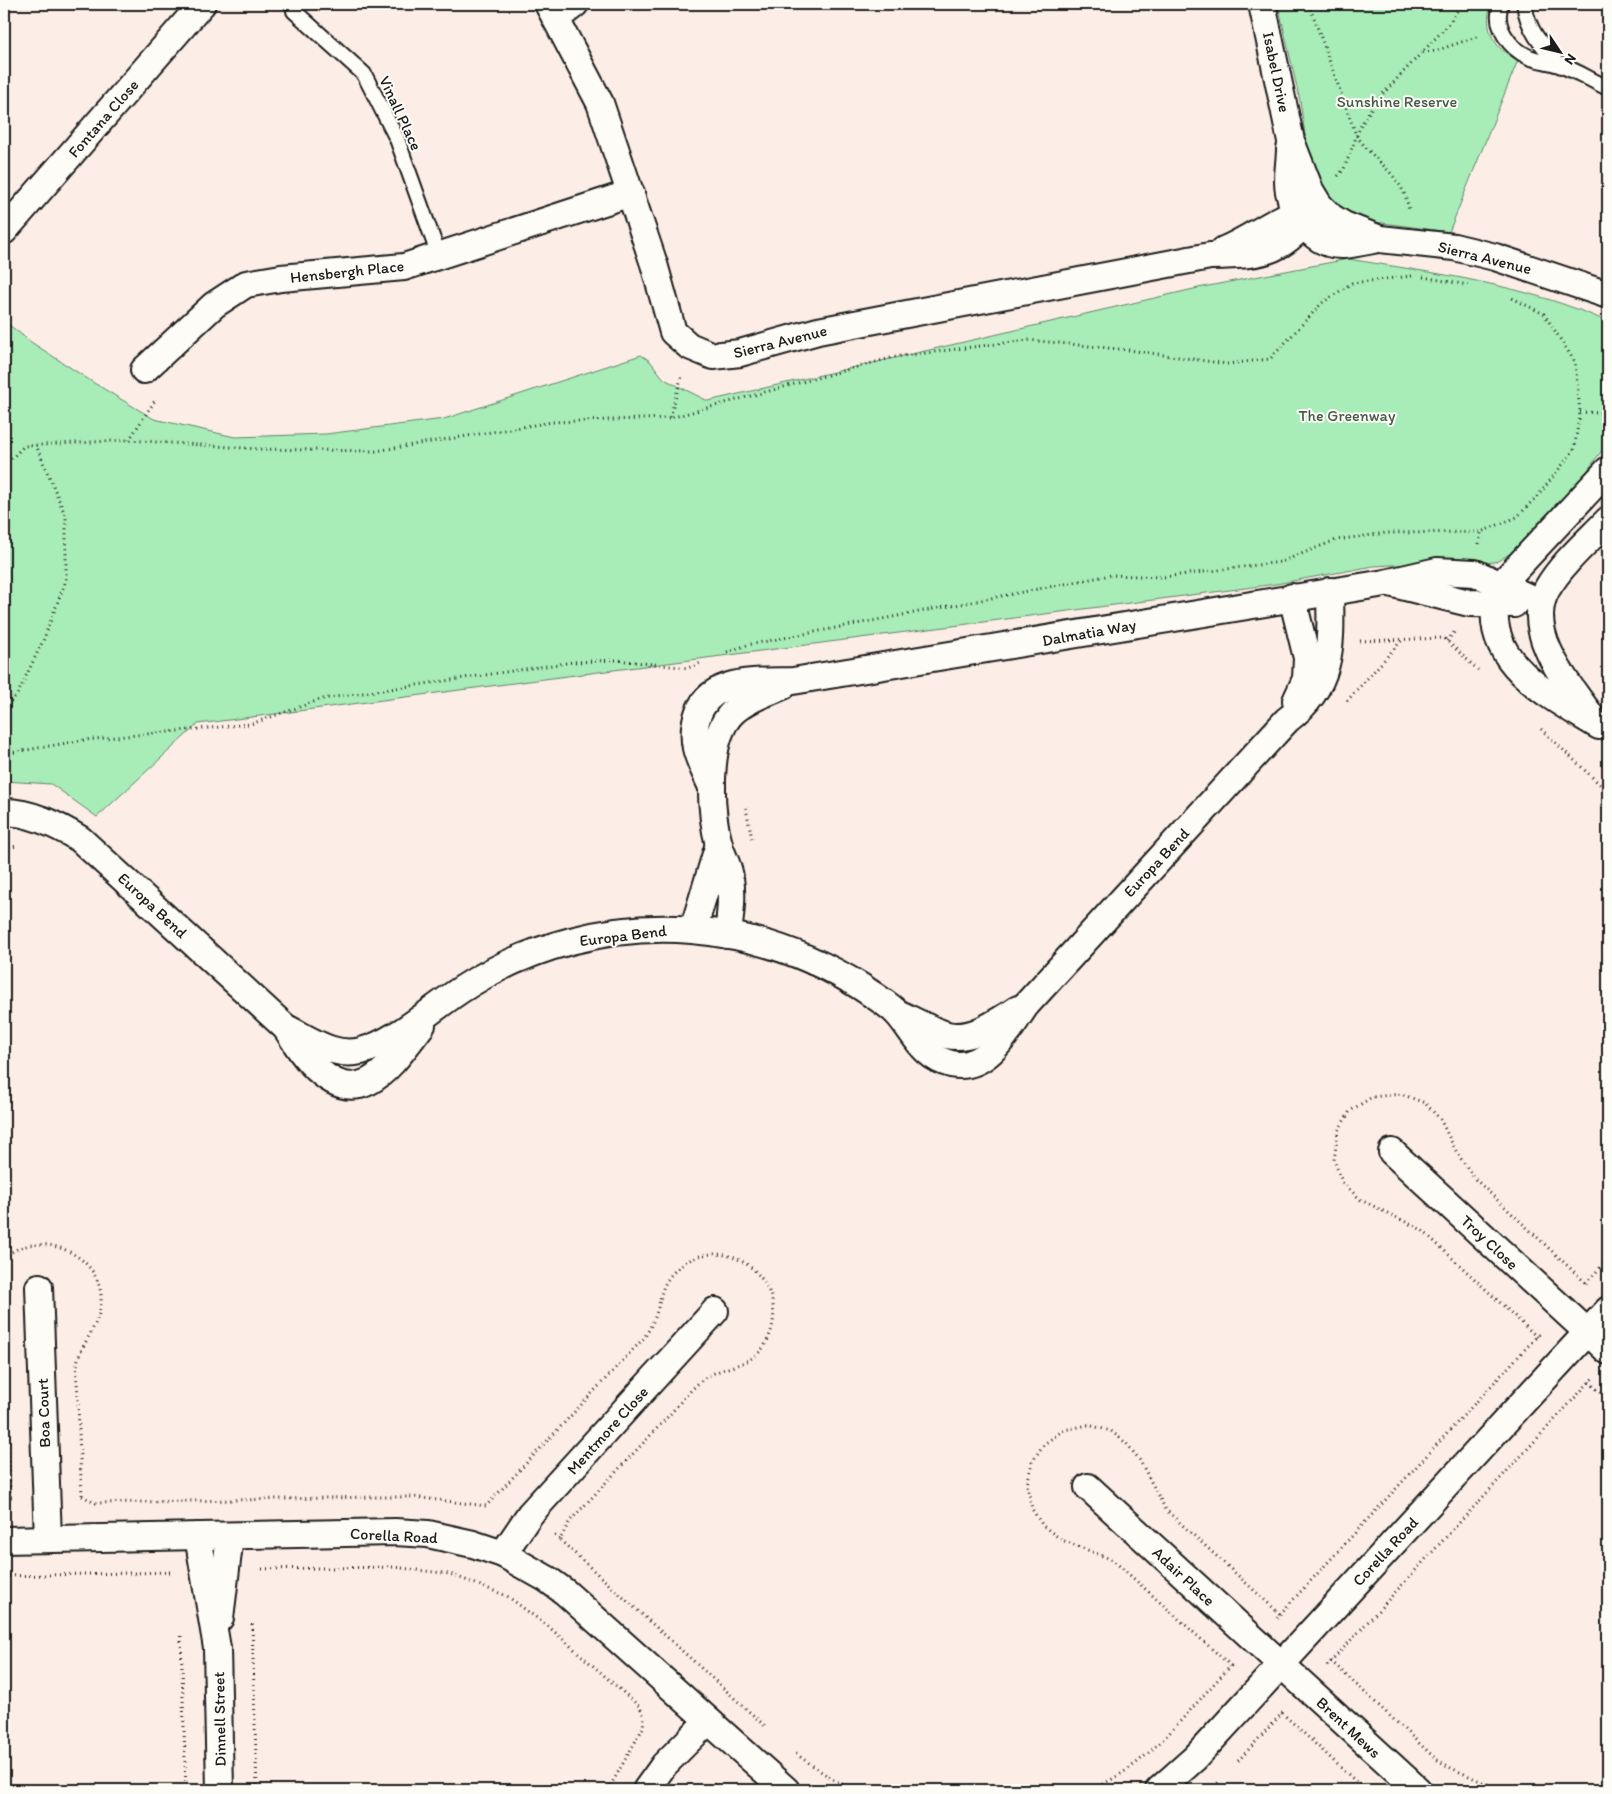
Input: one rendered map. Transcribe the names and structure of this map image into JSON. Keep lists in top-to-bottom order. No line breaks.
{"streets":{"street":["Isabel Drive","Fontana Close","Sierra Avenue","Hensbergh Place","Dalmatia Way","Europa Bend","Troy Close","Boa Court","Mentmore Close","Corella Road","Adair Place","Dinnell Street","Brent Mews"],"lane":["Vinall Place"]},"crossings":[["Isabel Drive","Sierra Avenue"],["Vinall Place","Hensbergh Place"],["Sierra Avenue","Hensbergh Place"],["Dalmatia Way","Europa Bend"],["Troy Close","Corella Road"],["Boa Court","Corella Road"],["Mentmore Close","Corella Road"],["Corella Road","Adair Place"],["Corella Road","Dinnell Street"],["Corella Road","Brent Mews"],["Adair Place","Brent Mews"]],"parks":["Sunshine Reserve","The Greenway"],"north":"bottom right"}
